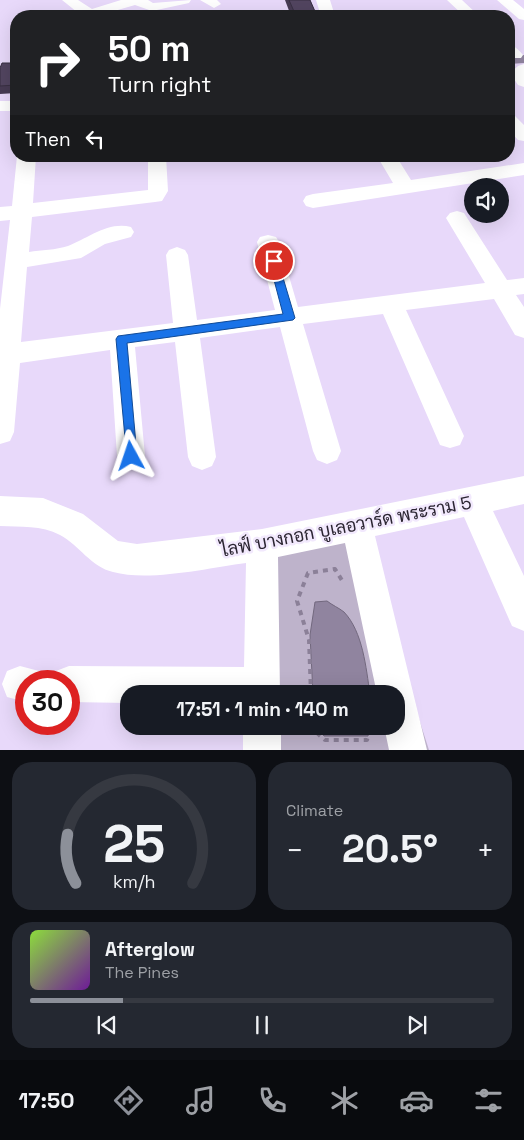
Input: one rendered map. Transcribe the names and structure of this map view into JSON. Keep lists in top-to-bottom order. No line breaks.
{"streets":{"street":["ไลฟ์ บางกอก บูเลอวาร์ด พระราม 5"]},"page":{"turn":["50 m","Turn right"],"then":"Then","limit":"30","trip":"17:51 · 1 min · 140 m","tile":"Climate","heat":["−","20.5°","+"],"song":["Afterglow","The Pines"],"tabs":"17:50","gauge":["25","km/h"]}}
